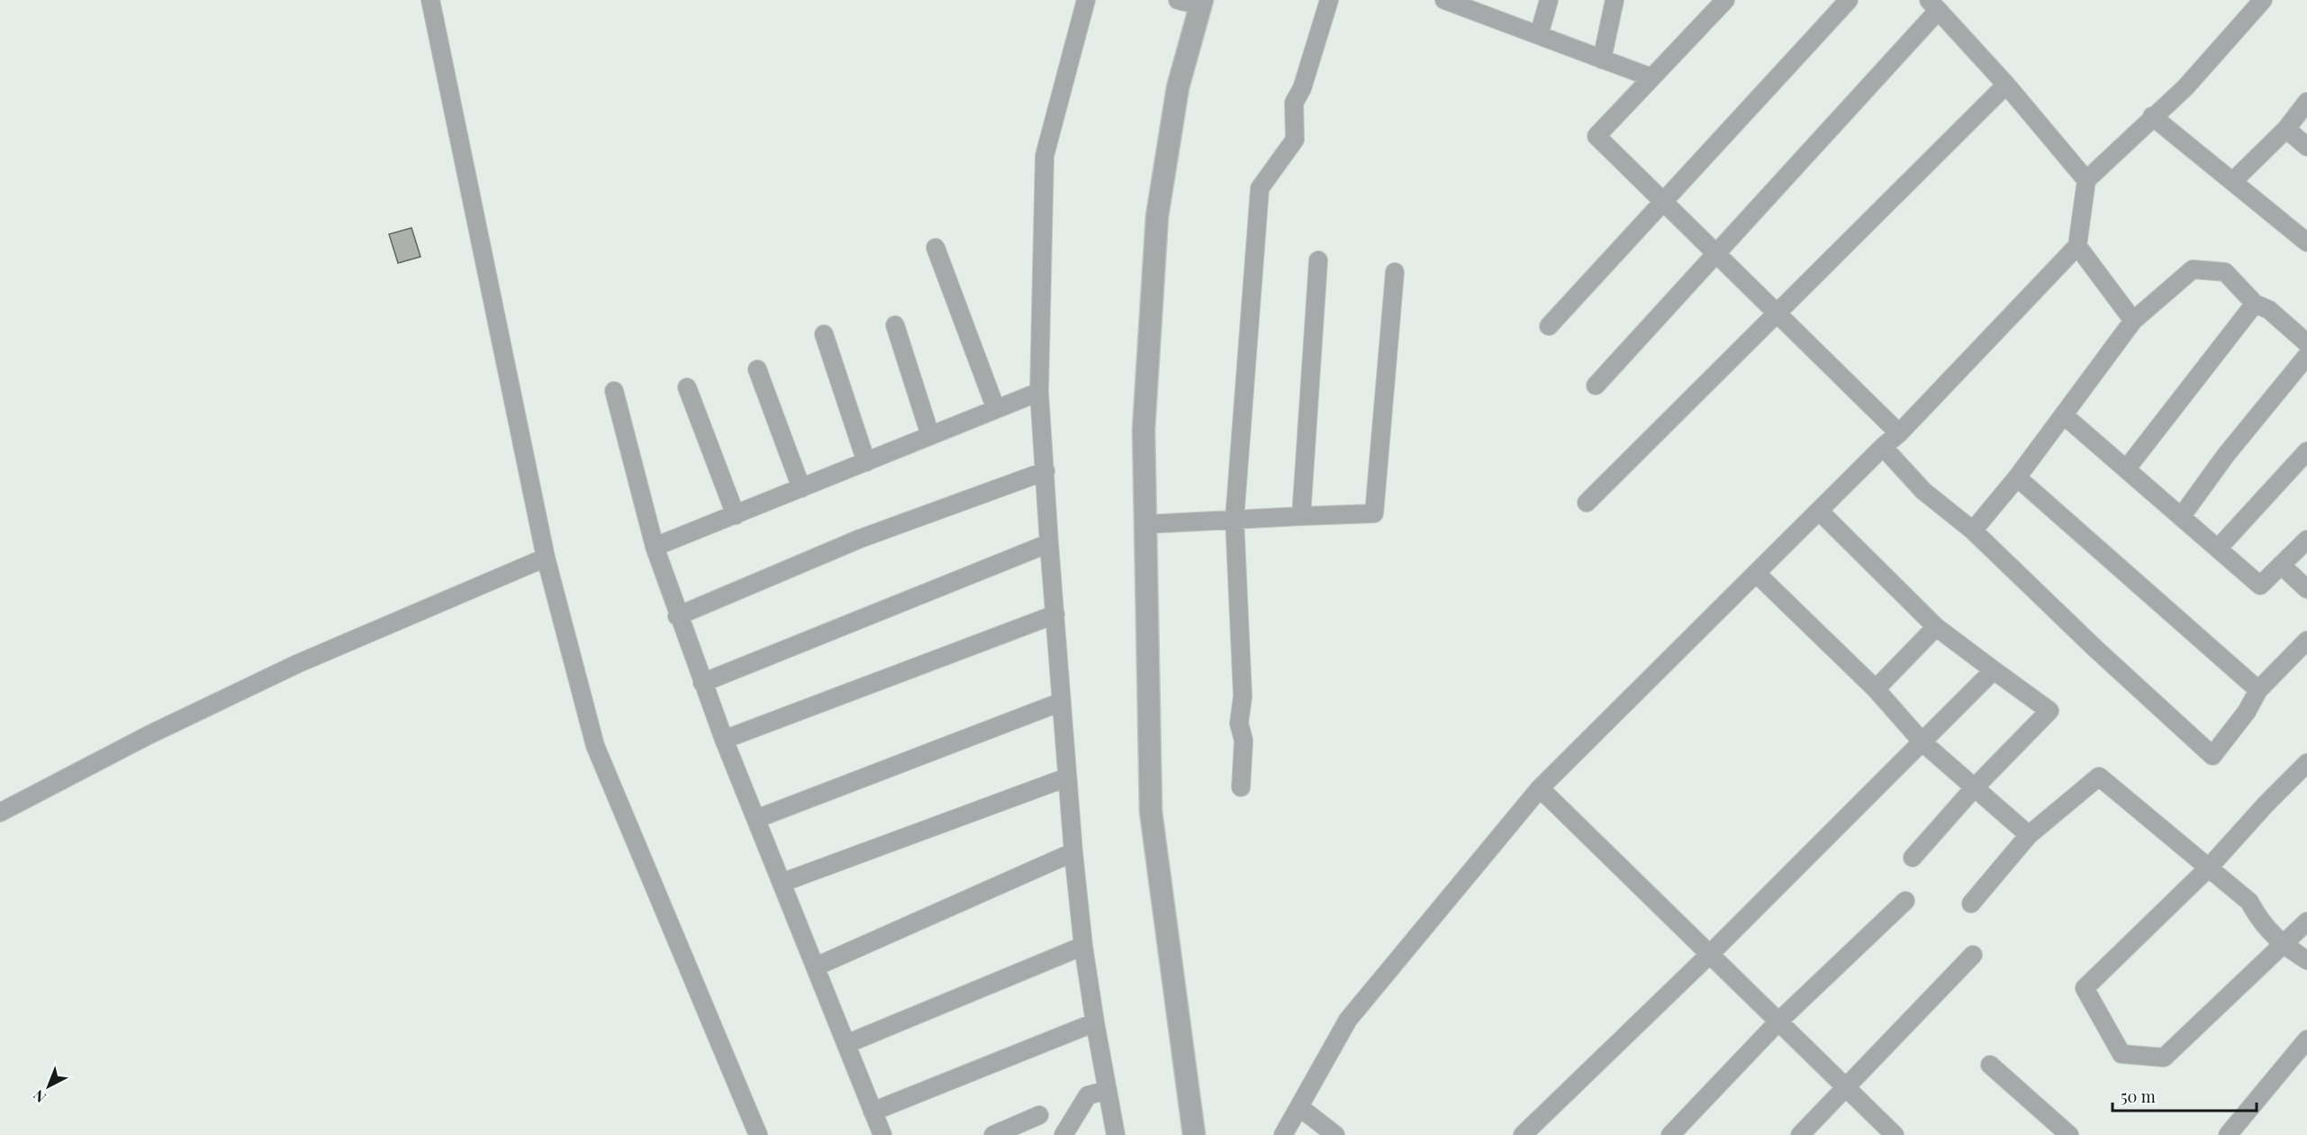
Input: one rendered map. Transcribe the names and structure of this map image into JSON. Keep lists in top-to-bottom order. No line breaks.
{"scale_bar":"50 m","north":"bottom left"}
